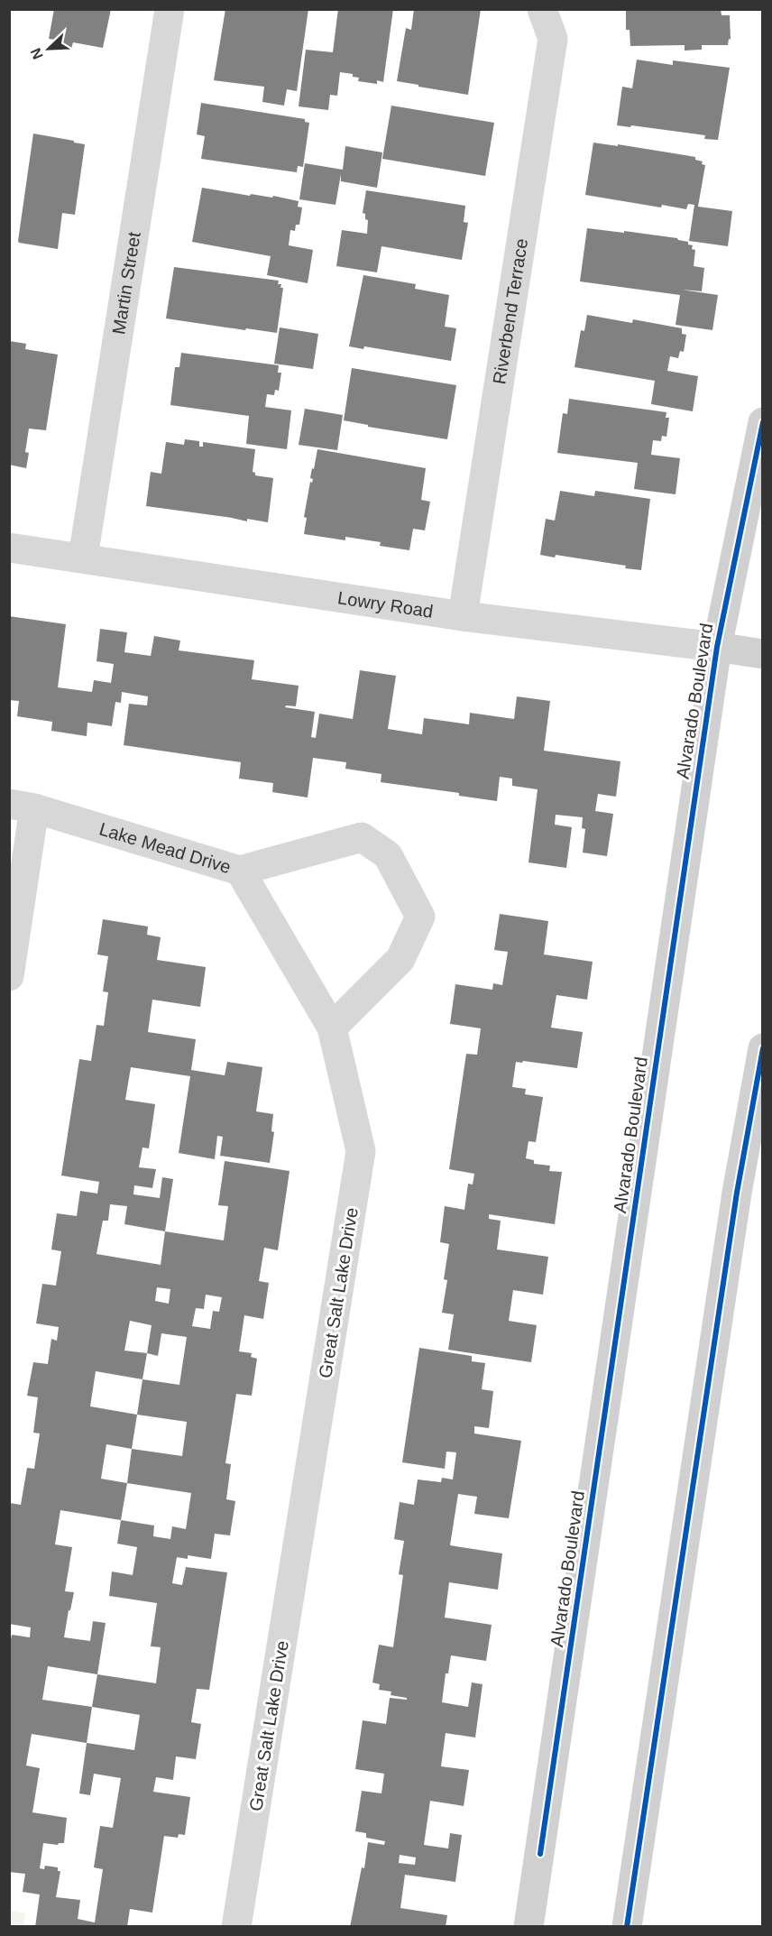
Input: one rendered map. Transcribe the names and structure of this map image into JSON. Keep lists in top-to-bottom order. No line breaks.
{"streets":{"main road":["Lowry Road","Alvarado Boulevard"],"street":["Martin Street","Riverbend Terrace","Lake Mead Drive","Great Salt Lake Drive"]},"crossings":[["Martin Street","Lowry Road"],["Riverbend Terrace","Lowry Road"],["Lowry Road","Alvarado Boulevard"],["Lake Mead Drive","Great Salt Lake Drive"]],"north":"bottom left"}
